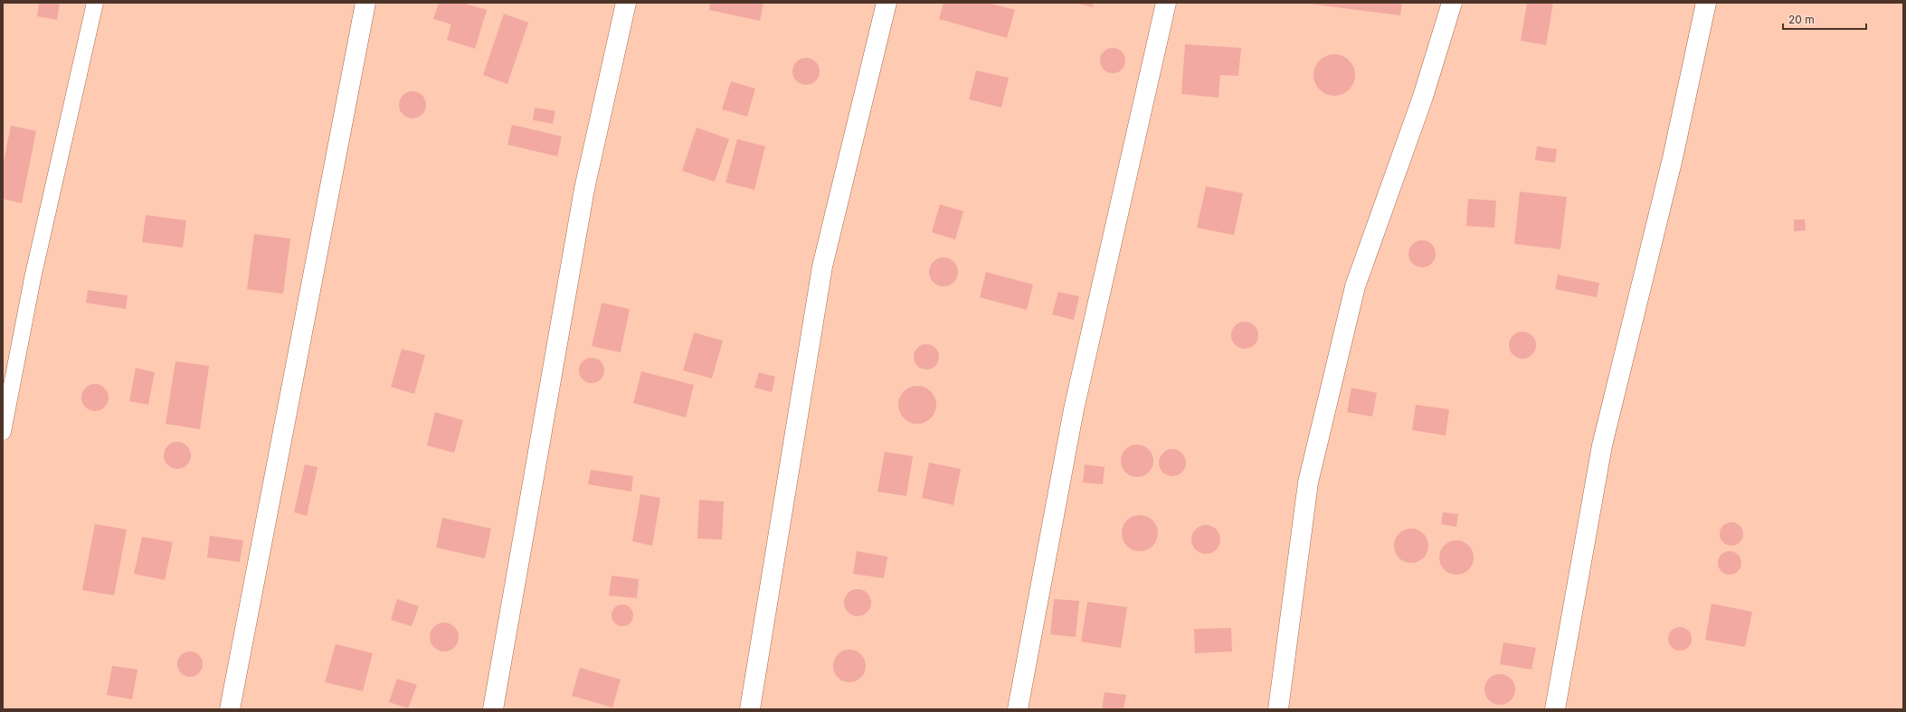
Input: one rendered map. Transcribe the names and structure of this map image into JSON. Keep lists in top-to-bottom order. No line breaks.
{"scale_bar":"20 m"}
